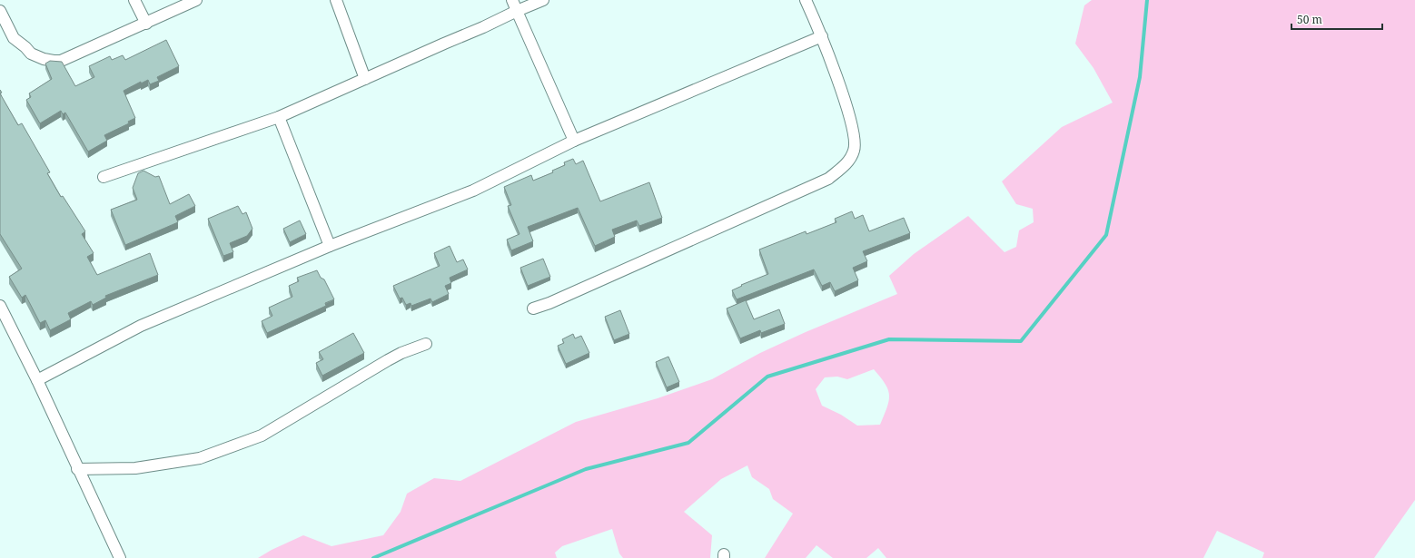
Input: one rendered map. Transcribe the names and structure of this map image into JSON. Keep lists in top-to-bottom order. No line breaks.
{"scale_bar":"50 m"}
